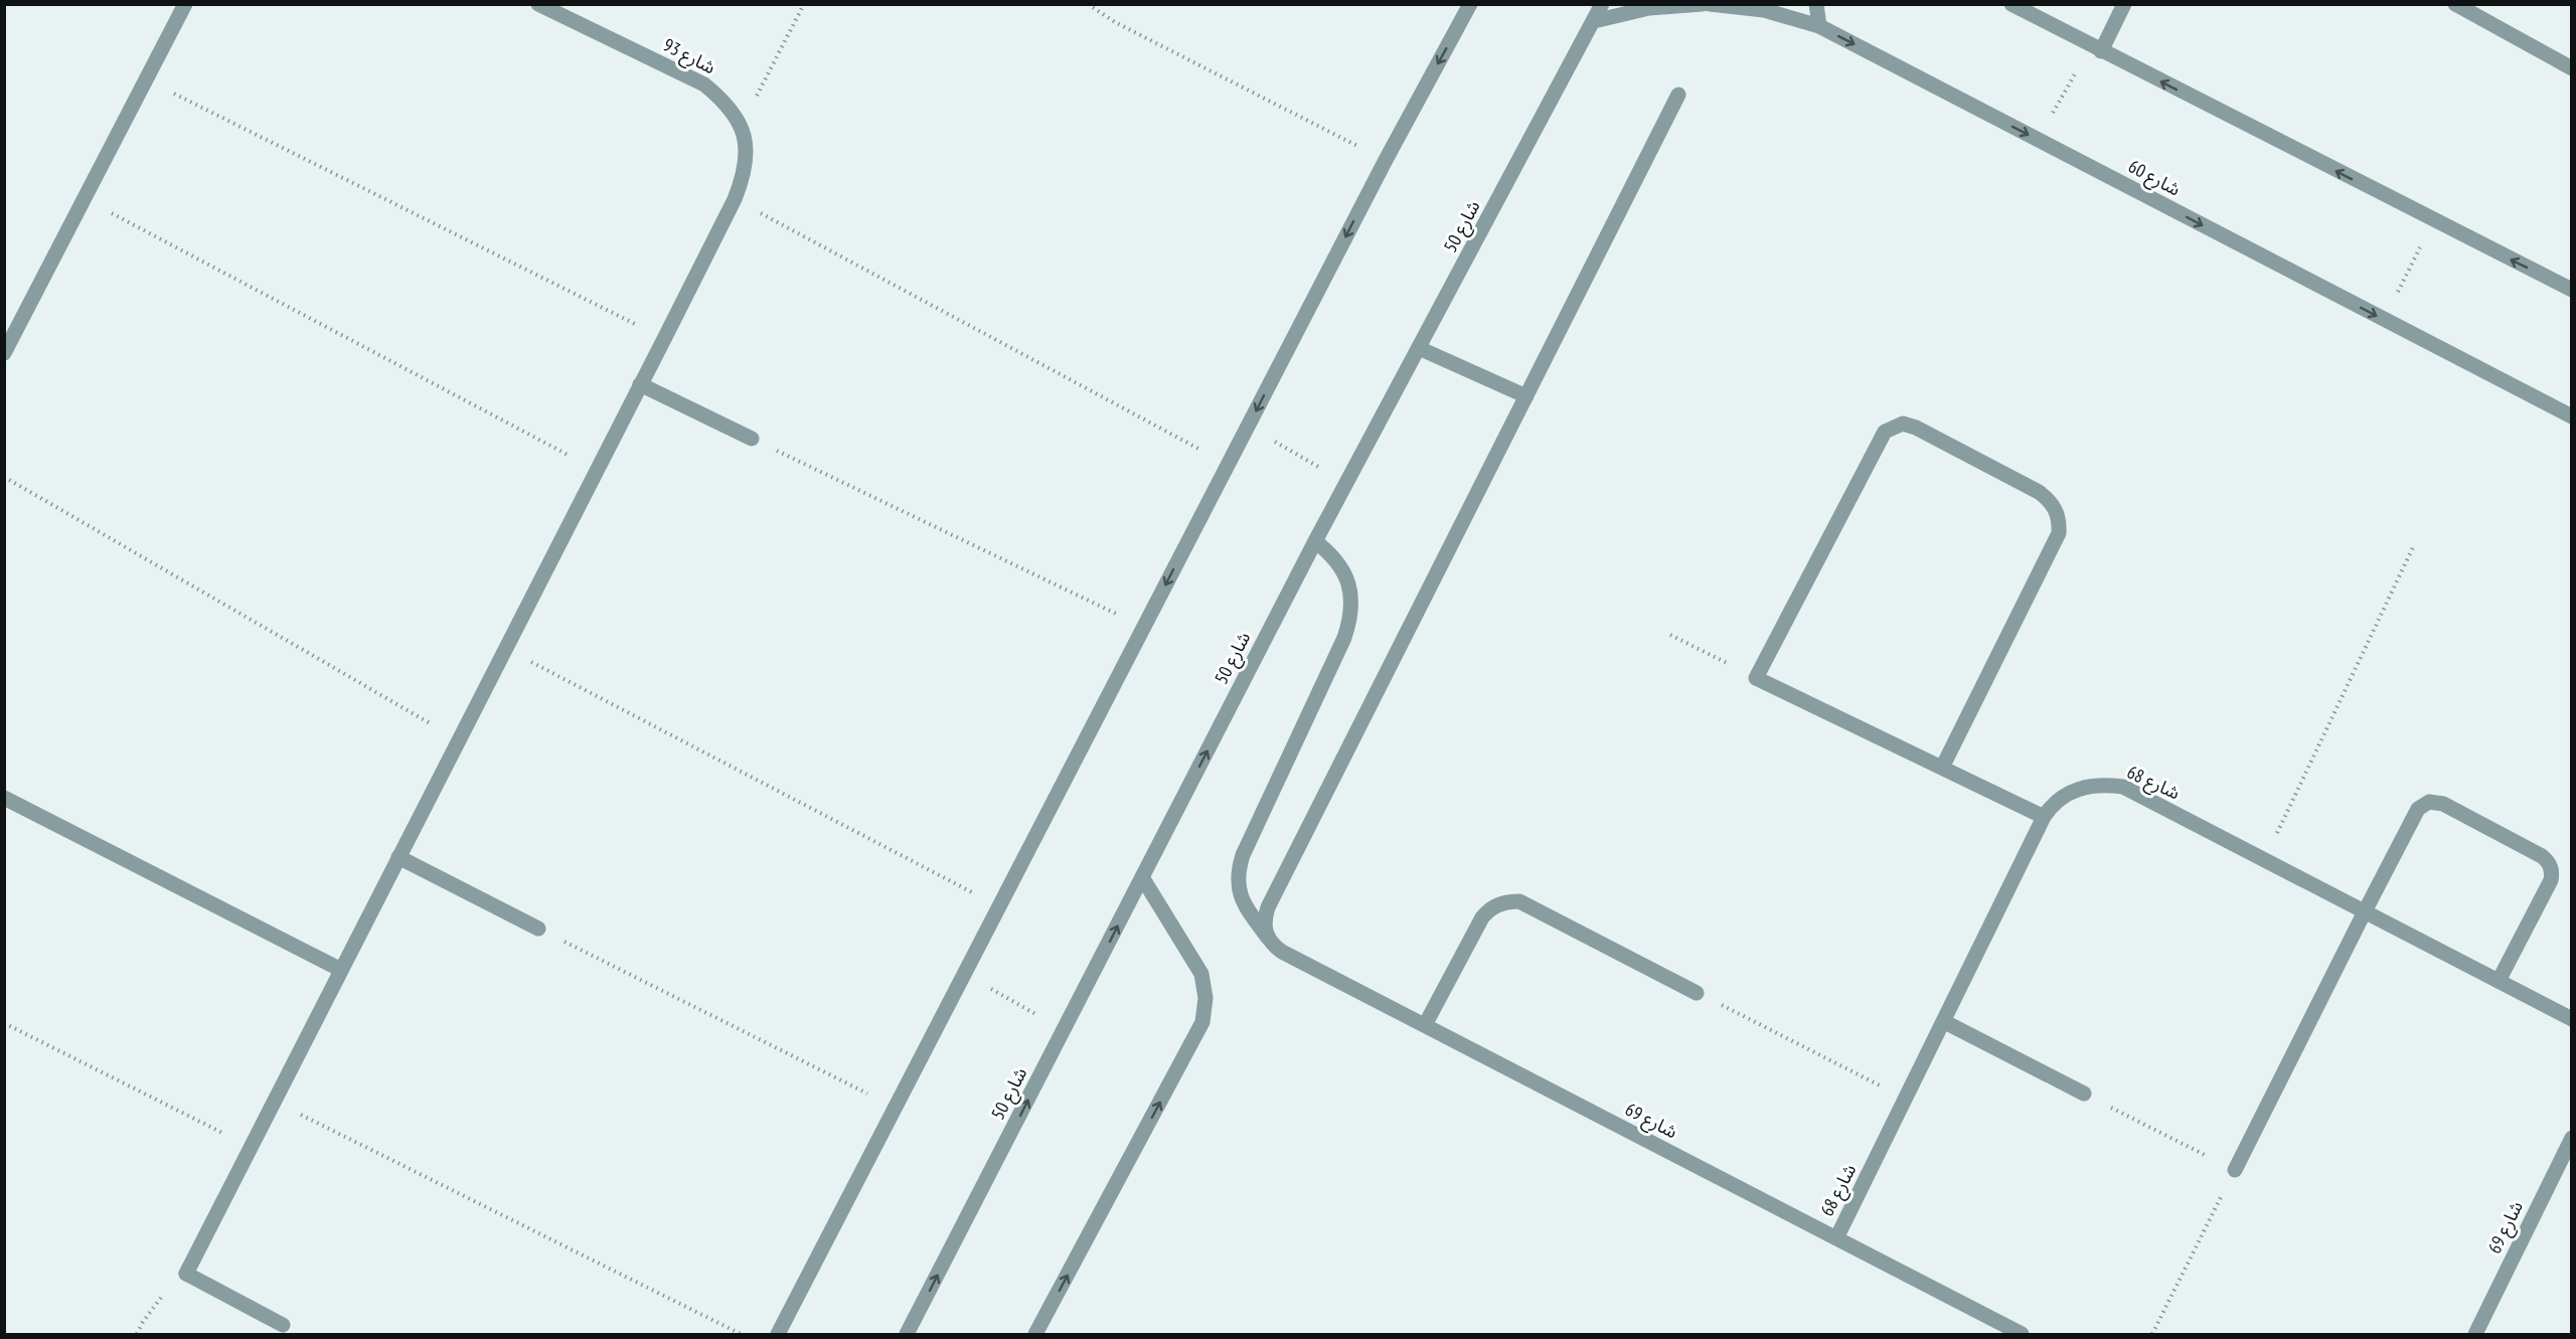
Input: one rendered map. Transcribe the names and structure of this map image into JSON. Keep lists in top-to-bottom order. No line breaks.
{"streets":{"street":["شارع 93","شارع 60","شارع 50","شارع 68","شارع 69"]},"crossings":[["شارع 50","شارع 69"],["شارع 68","شارع 69"]]}
